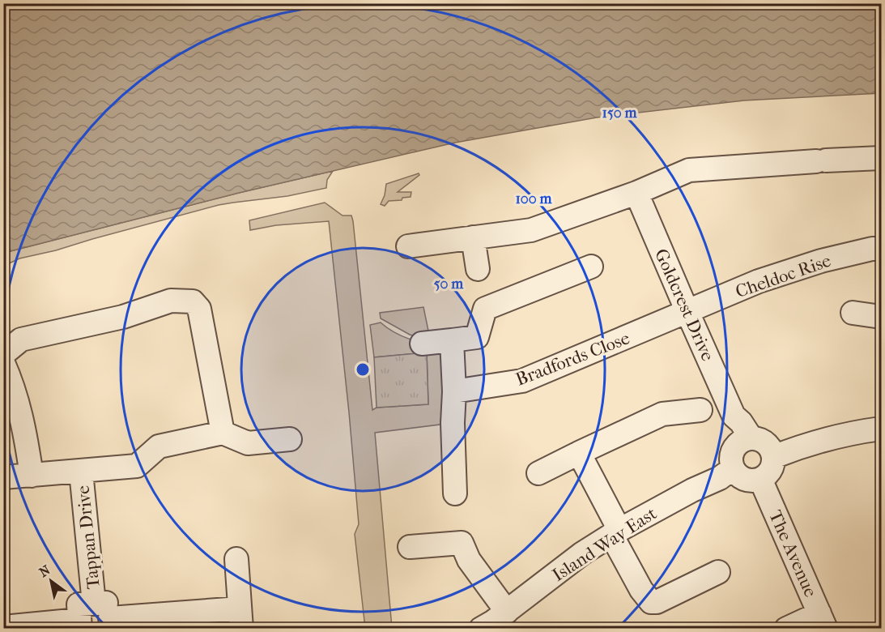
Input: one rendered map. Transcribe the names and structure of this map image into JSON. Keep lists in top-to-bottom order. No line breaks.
{"streets":{"street":["Cheldoc Rise","Goldcrest Drive","Bradfords Close","Tappan Drive","Island Way East","The Avenue"]},"crossings":[["Cheldoc Rise","Goldcrest Drive"],["Cheldoc Rise","Bradfords Close"],["Goldcrest Drive","Bradfords Close"],["Goldcrest Drive","Island Way East"],["Goldcrest Drive","The Avenue"],["Island Way East","The Avenue"]],"north":"top left","rings":["150 m","100 m","50 m"]}
